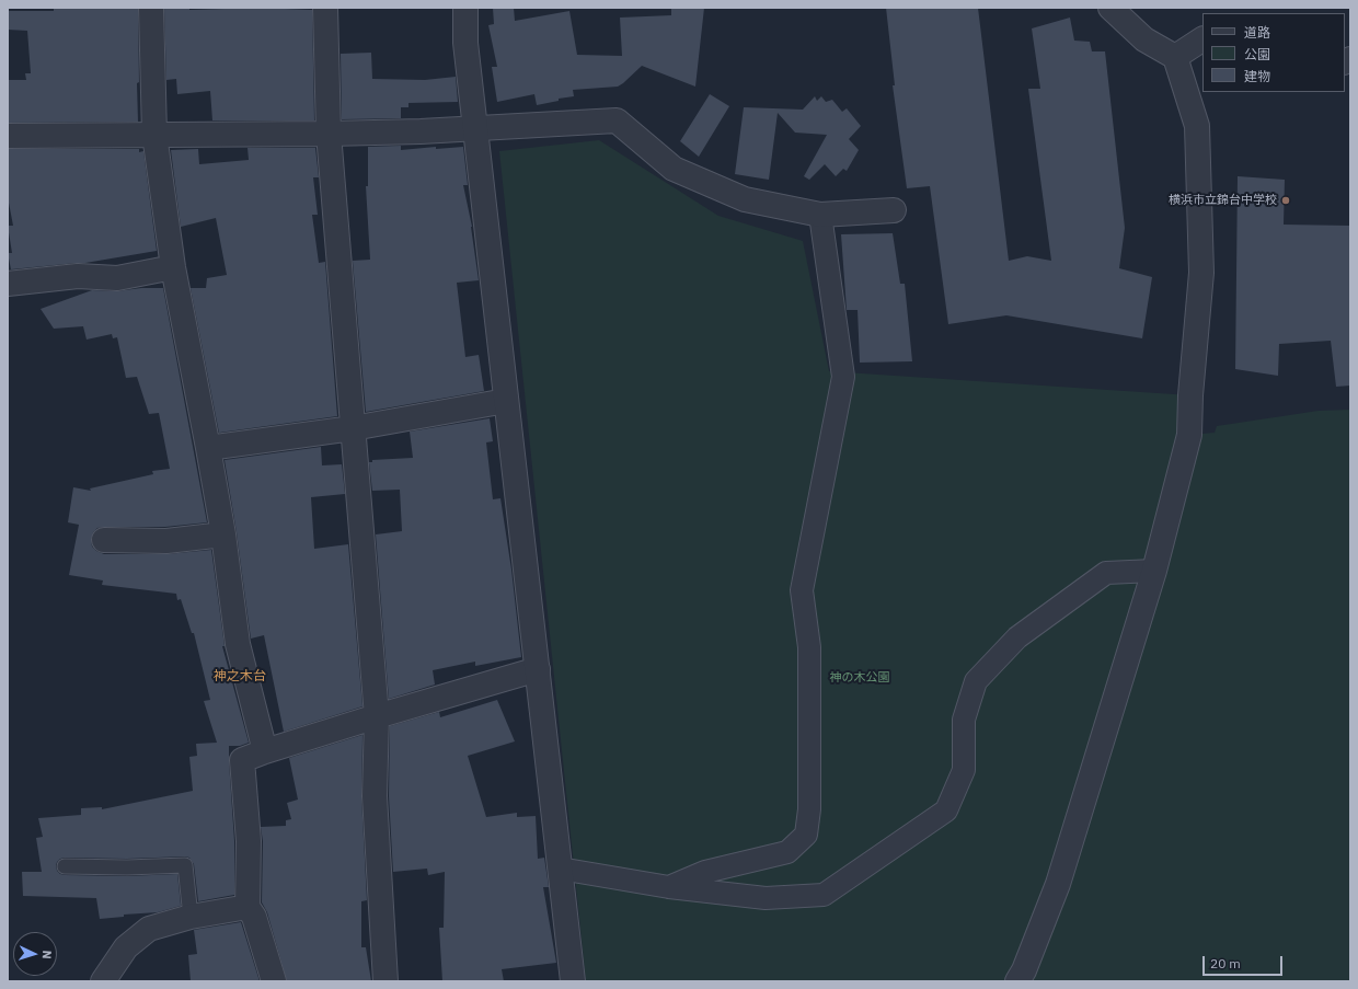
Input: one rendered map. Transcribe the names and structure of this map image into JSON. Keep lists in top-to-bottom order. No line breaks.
{"districts":["神之木台"],"parks":["神の木公園"],"places":["横浜市立錦台中学校"],"legend":["道路","公園","建物"],"scale_bar":"20 m","north":"right"}
